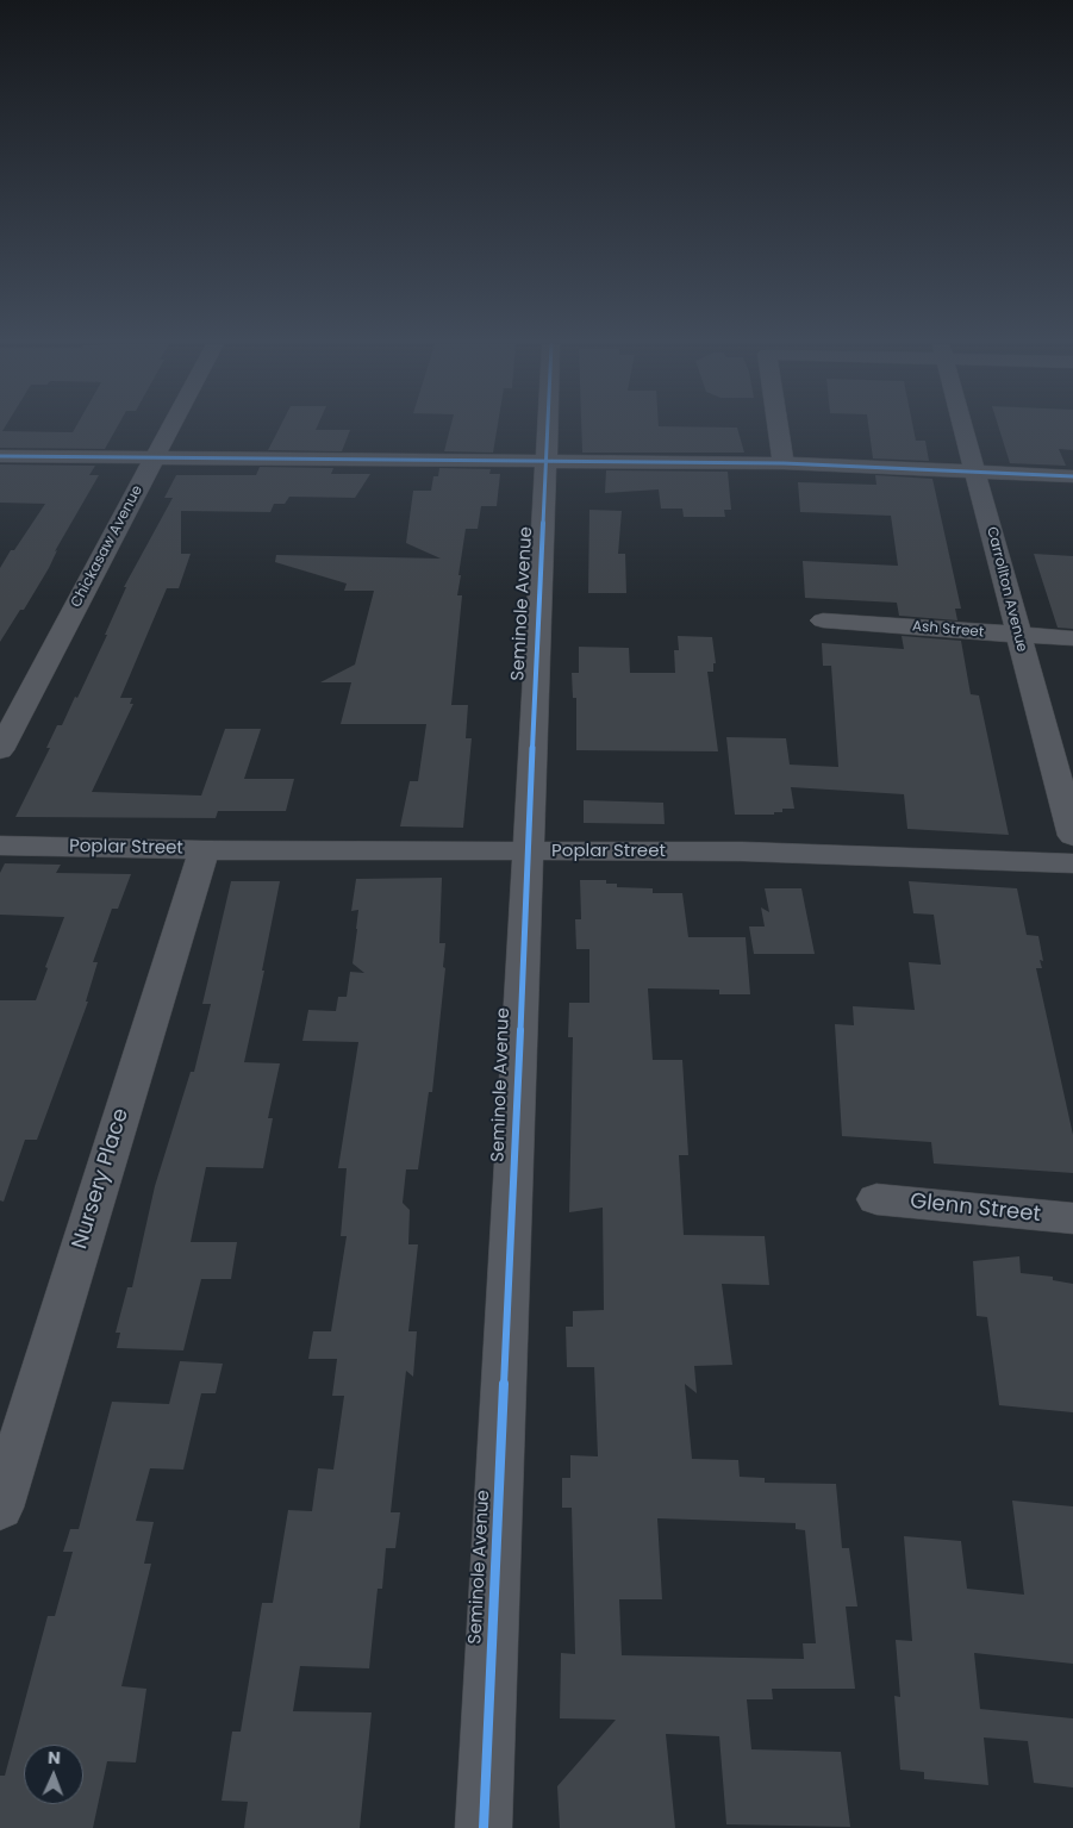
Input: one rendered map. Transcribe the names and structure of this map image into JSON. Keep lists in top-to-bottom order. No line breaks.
{"streets":{"street":["Chickasaw Avenue","Carrollton Avenue","Seminole Avenue","Ash Street","Poplar Street","Nursery Place","Glenn Street"]},"crossings":[["Carrollton Avenue","Ash Street"],["Seminole Avenue","Poplar Street"],["Poplar Street","Nursery Place"]],"north":"top"}
